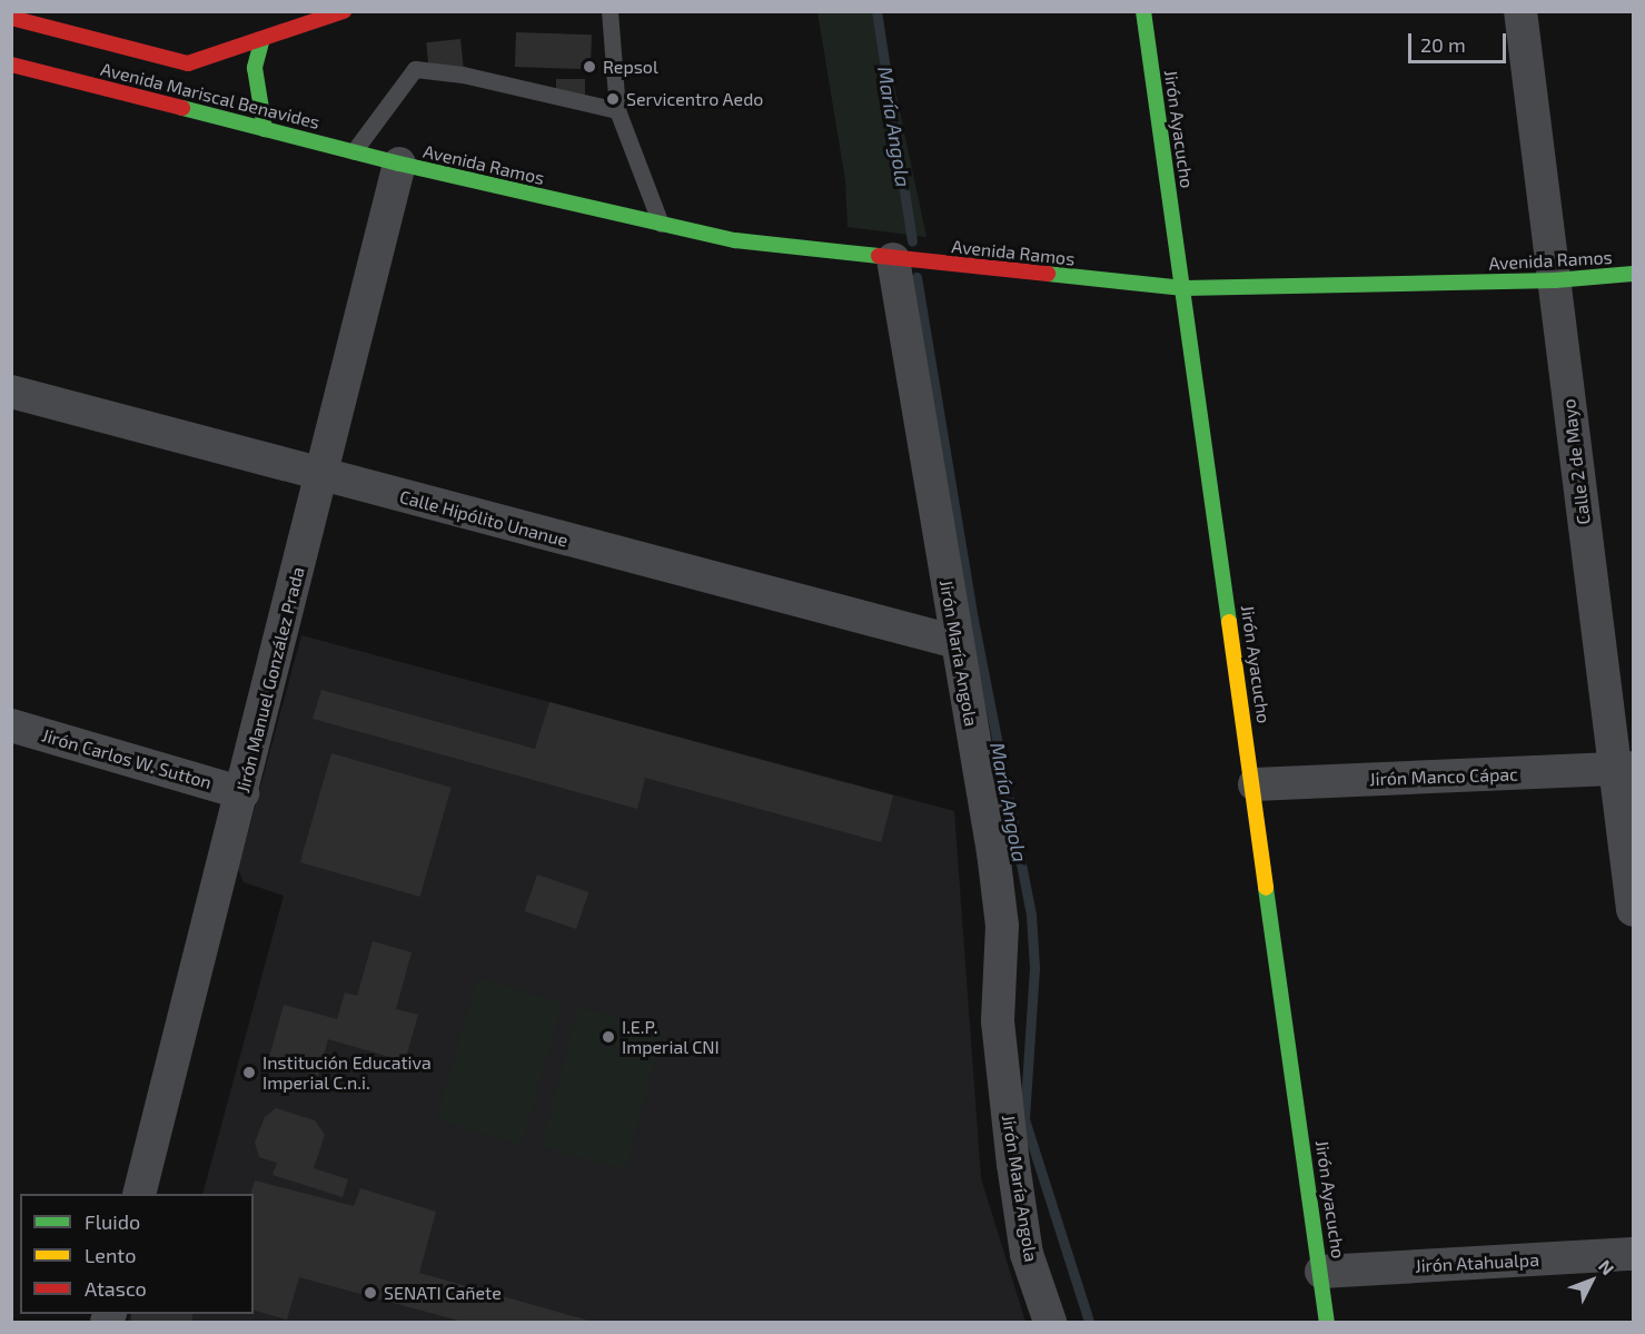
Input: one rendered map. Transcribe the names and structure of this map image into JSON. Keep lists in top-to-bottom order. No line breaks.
{"streets":{"main road":["Avenida Mariscal Benavides","Jirón Ayacucho","Avenida Ramos"],"street":["Calle 2 de Mayo","Calle Hipólito Unanue","Jirón María Angola","Jirón Manuel González Prada","Jirón Carlos W. Sutton","Jirón Manco Cápac","Jirón Atahualpa"]},"crossings":[["Avenida Mariscal Benavides","Avenida Ramos"],["Avenida Mariscal Benavides","Jirón Manuel González Prada"],["Jirón Ayacucho","Avenida Ramos"],["Jirón Ayacucho","Jirón Manco Cápac"],["Jirón Ayacucho","Jirón Atahualpa"],["Avenida Ramos","Calle 2 de Mayo"],["Avenida Ramos","Jirón María Angola"],["Avenida Ramos","Jirón Manuel González Prada"],["Calle 2 de Mayo","Jirón Manco Cápac"],["Calle Hipólito Unanue","Jirón María Angola"],["Calle Hipólito Unanue","Jirón Manuel González Prada"],["Jirón Manuel González Prada","Jirón Carlos W. Sutton"]],"water":["María Angola"],"places":["Repsol","Servicentro Aedo","I.E.P. Imperial CNI","Institución Educativa Imperial C.n.i.","SENATI Cañete"],"legend":["Fluido","Lento","Atasco"],"scale_bar":"20 m","north":"top right"}
